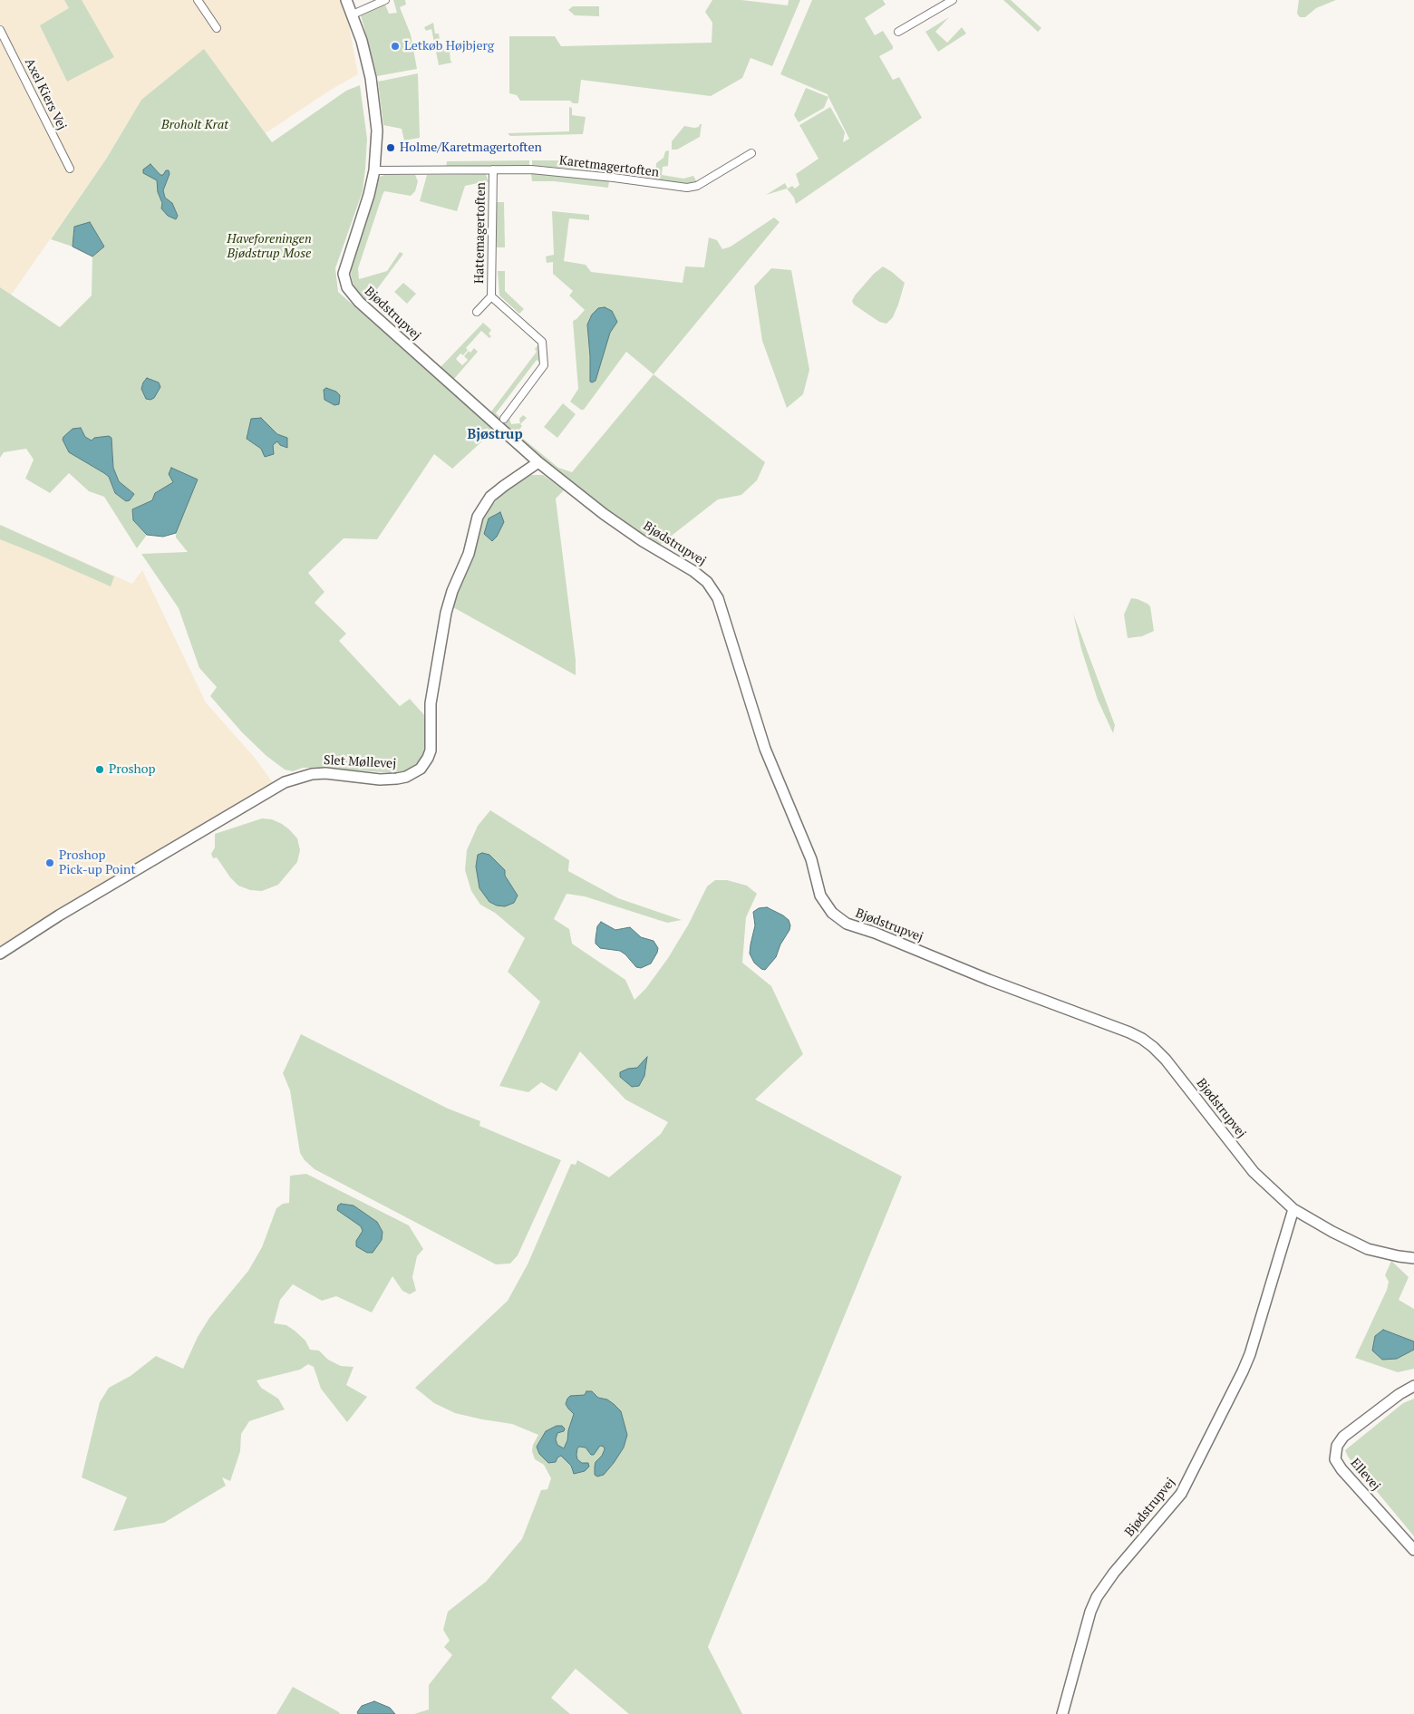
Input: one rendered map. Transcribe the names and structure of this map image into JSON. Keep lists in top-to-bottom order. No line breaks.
{"streets":{"street":["Axel Kiers Vej","Karetmagertoften","Hattemagertoften","Bjødstrupvej","Slet Møllevej","Ellevej"]},"crossings":[["Karetmagertoften","Hattemagertoften"],["Karetmagertoften","Bjødstrupvej"],["Bjødstrupvej","Slet Møllevej"]],"districts":["Bjøstrup"],"parks":["Broholt Krat","Haveforeningen Bjødstrup Mose"],"places":["Letkøb Højbjerg","Holme/Karetmagertoften","Proshop","Proshop Pick-up Point"]}
